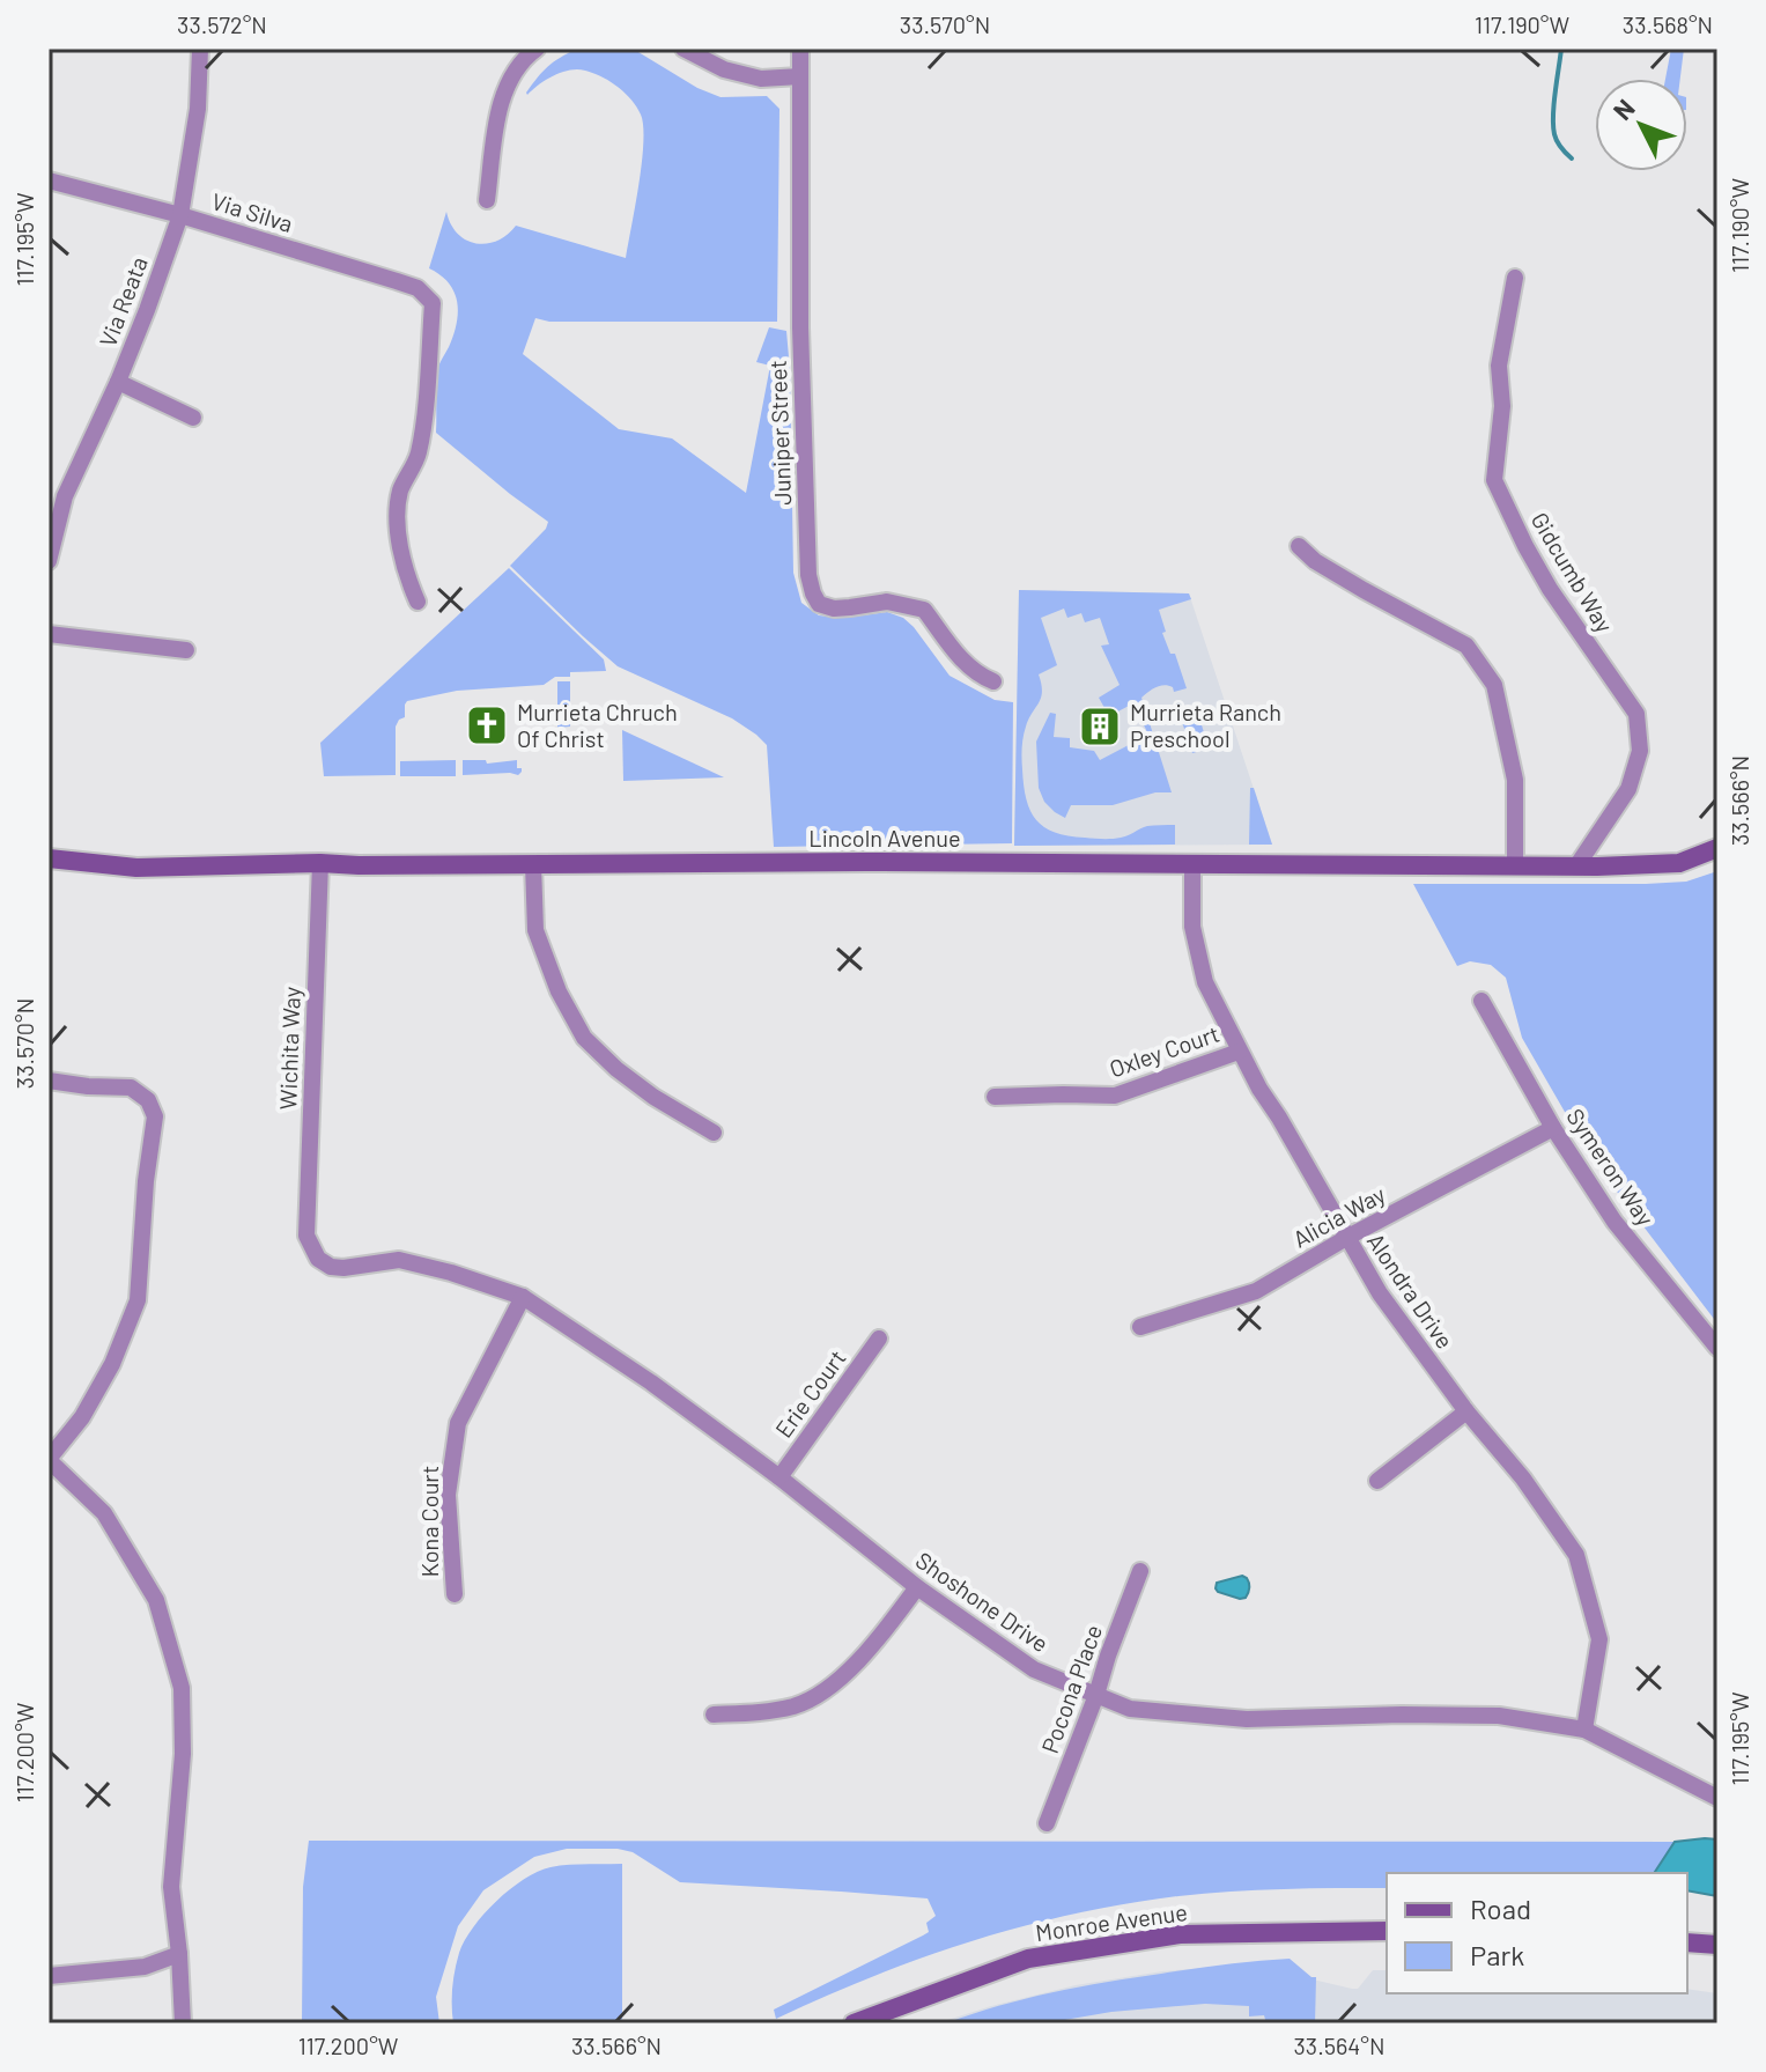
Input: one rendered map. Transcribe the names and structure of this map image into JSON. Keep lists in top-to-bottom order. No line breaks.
{"streets":{"street":["Via Silva","Via Reata","Juniper Street","Gidcumb Way","Lincoln Avenue","Wichita Way","Oxley Court","Symeron Way","Alicia Way","Alondra Drive","Erie Court","Kona Court","Shoshone Drive","Pocona Place","Monroe Avenue"]},"crossings":[["Via Silva","Via Reata"],["Gidcumb Way","Lincoln Avenue"],["Lincoln Avenue","Wichita Way"],["Lincoln Avenue","Alondra Drive"],["Wichita Way","Shoshone Drive"],["Oxley Court","Alondra Drive"],["Symeron Way","Alicia Way"],["Alicia Way","Alondra Drive"],["Alondra Drive","Shoshone Drive"],["Erie Court","Shoshone Drive"],["Kona Court","Shoshone Drive"],["Shoshone Drive","Pocona Place"]],"places":{"church":["Murrieta Chruch Of Christ"],"building":["Murrieta Ranch Preschool"]},"legend":["Road","Park"],"north":"top left","coordinates":["33.572°N","33.570°N","117.190°W","33.568°N","117.195°W","33.566°N","117.200°W","33.564°N"]}
